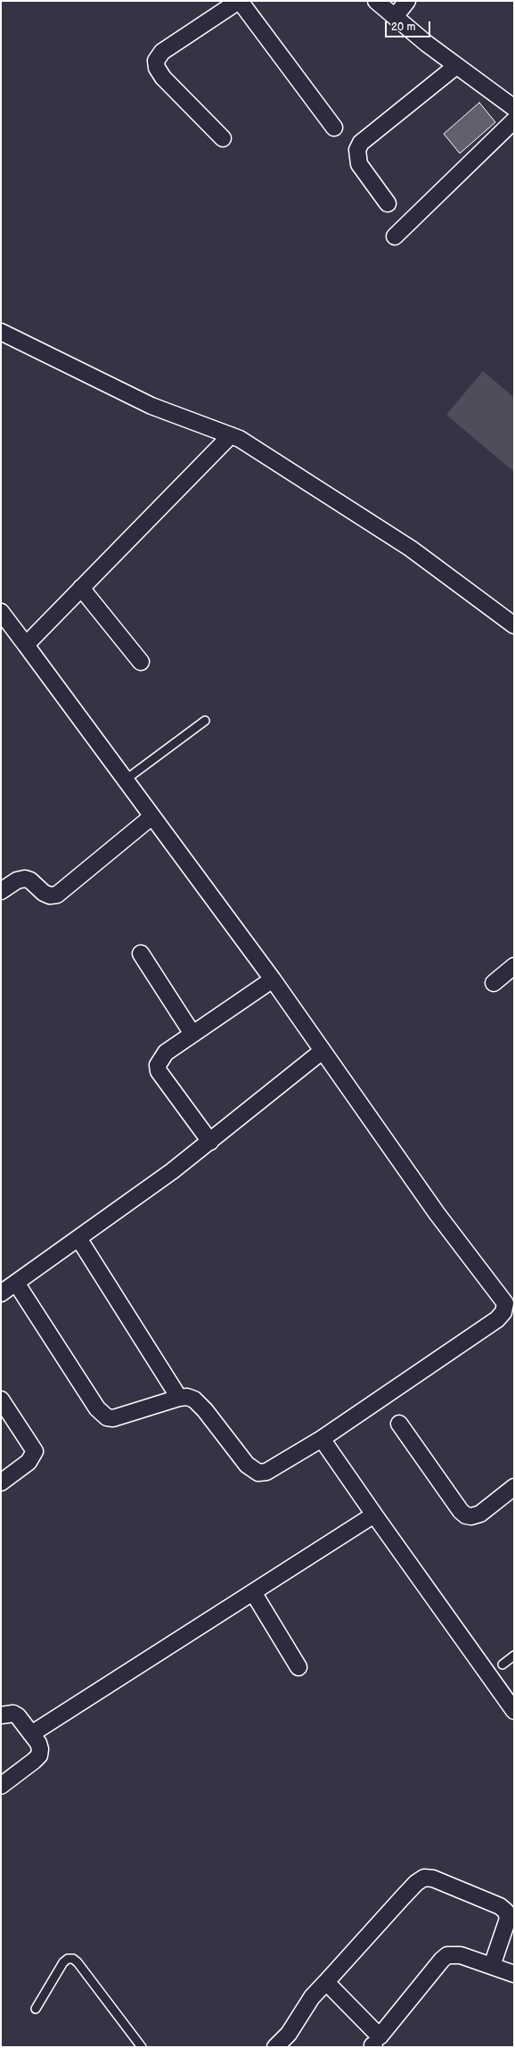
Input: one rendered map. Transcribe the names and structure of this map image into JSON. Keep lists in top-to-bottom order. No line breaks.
{"scale_bar":"20 m"}
